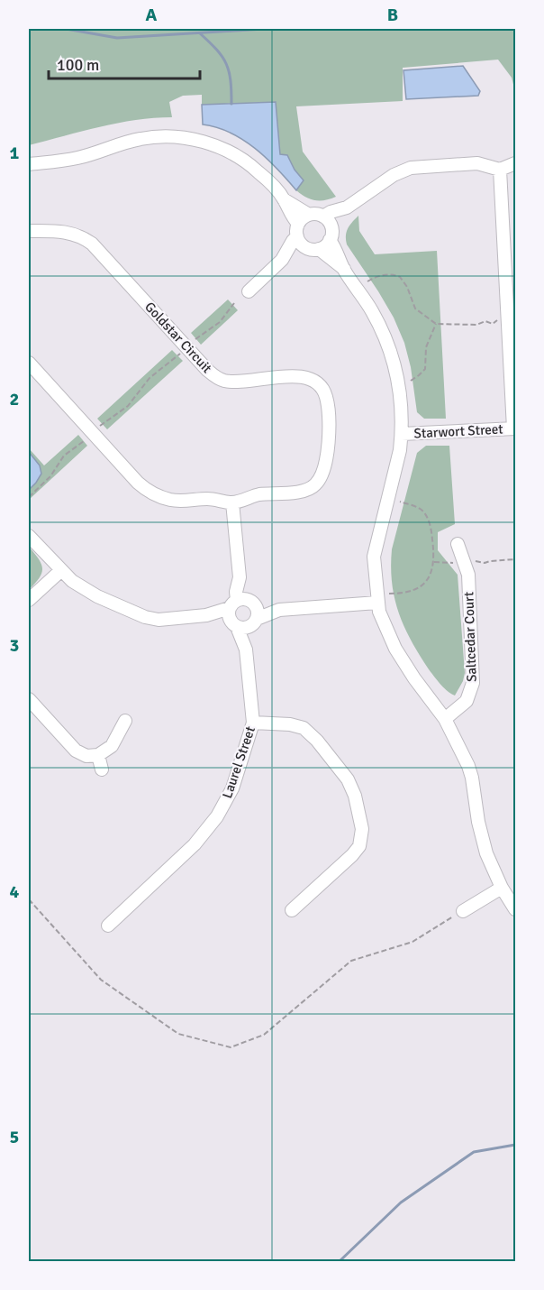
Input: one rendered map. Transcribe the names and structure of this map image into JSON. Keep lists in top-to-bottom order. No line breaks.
{"streets":{"street":["Goldstar Circuit","Starwort Street","Saltcedar Court","Laurel Street"]},"crossings":[["Goldstar Circuit","Laurel Street"]],"scale_bar":"100 m","grid":{"columns":["A","B"],"rows":["1","2","3","4","5"]}}
